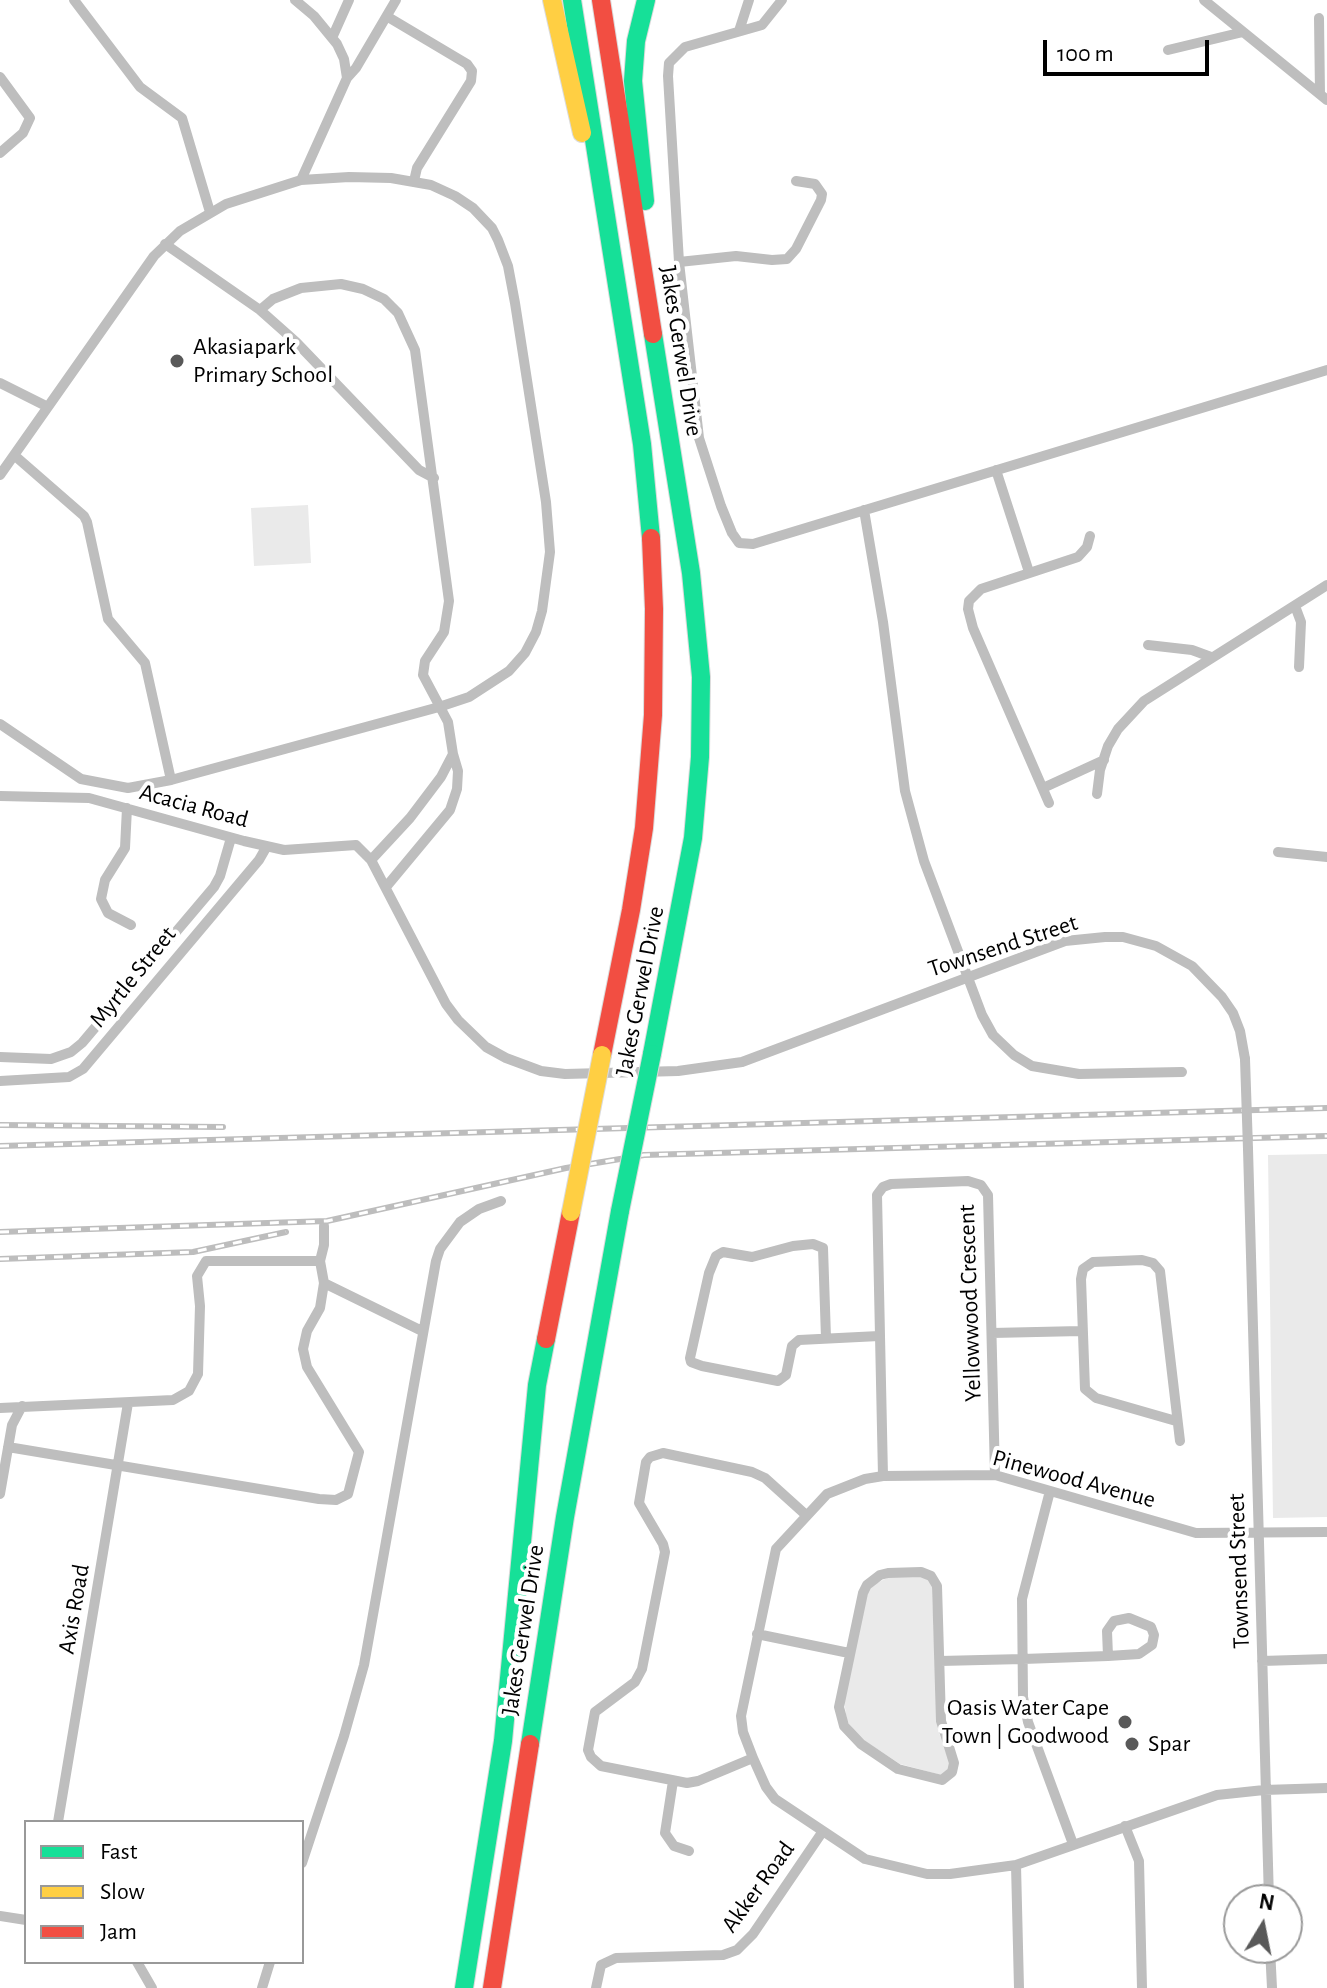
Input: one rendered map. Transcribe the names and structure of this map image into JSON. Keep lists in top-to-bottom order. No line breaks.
{"streets":{"highway":["Jakes Gerwel Drive"],"street":["Acacia Road","Townsend Street","Myrtle Street","Yellowwood Crescent","Pinewood Avenue","Axis Road","Akker Road"]},"crossings":[["Acacia Road","Townsend Street"],["Acacia Road","Myrtle Street"],["Townsend Street","Pinewood Avenue"],["Yellowwood Crescent","Pinewood Avenue"],["Pinewood Avenue","Akker Road"]],"places":["Akasiapark Primary School","Oasis Water Cape Town | Goodwood","Spar"],"legend":["Fast","Slow","Jam"],"scale_bar":"100 m","north":"top"}
